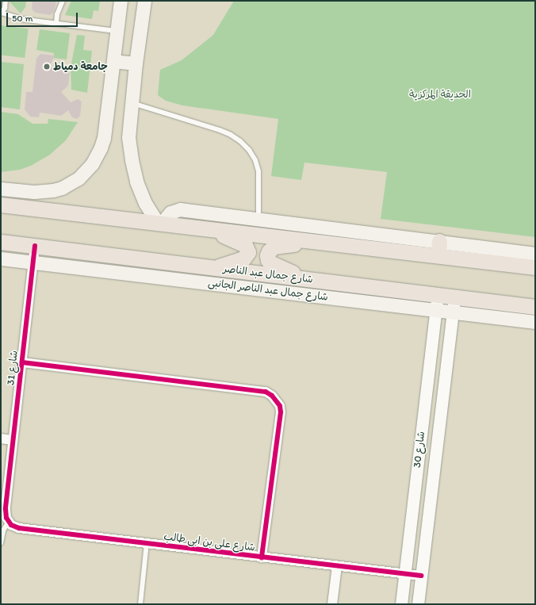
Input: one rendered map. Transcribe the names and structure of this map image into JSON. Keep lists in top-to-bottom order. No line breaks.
{"streets":{"main road":["شارع جمال عبد الناصر","شارع جمال عبد الناصر الجانبى"],"street":["شارع 31","شارع 30","شارع على بن ابى طالب"]},"crossings":[["شارع جمال عبد الناصر","شارع جمال عبد الناصر الجانبى"],["شارع جمال عبد الناصر","شارع 31"],["شارع جمال عبد الناصر","شارع 30"],["شارع جمال عبد الناصر الجانبى","شارع 31"],["شارع جمال عبد الناصر الجانبى","شارع 30"],["شارع 31","شارع على بن ابى طالب"],["شارع 30","شارع على بن ابى طالب"]],"parks":["الحديقة المركزية"],"places":["جامعة دمياط"],"scale_bar":"50 m"}
